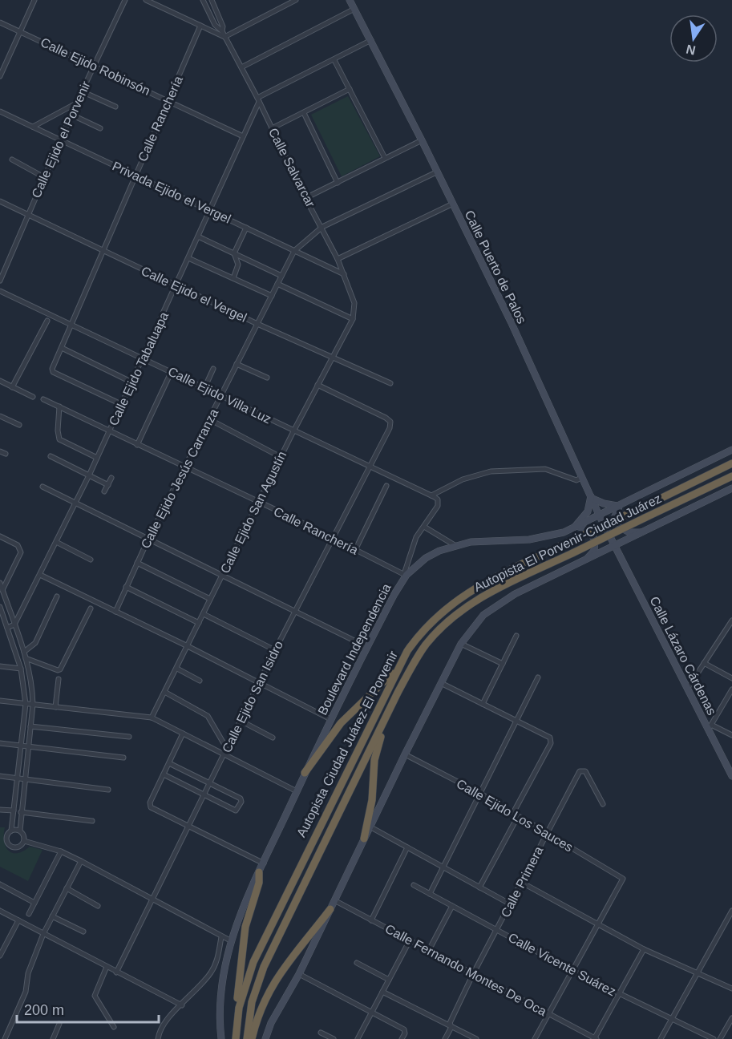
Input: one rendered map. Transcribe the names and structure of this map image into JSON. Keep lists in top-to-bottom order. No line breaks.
{"streets":{"highway":["Autopista El Porvenir-Ciudad Juárez","Autopista Ciudad Juárez-El Porvenir"],"main road":["Calle Puerto de Palos","Boulevard Independencia","Calle Lázaro Cárdenas"],"street":["Calle Ejido Robinsón","Calle Ranchería","Calle Ejido el Porvenir","Calle Salvarcar","Privada Ejido el Vergel","Calle Ejido el Vergel","Calle Ejido Tabaluapa","Calle Ejido Villa Luz","Calle Ejido Jesús Carranza","Calle Ejido San Agustín","Calle Ejido San Isidro","Calle Ejido Los Sauces","Calle Primera","Calle Vicente Suárez","Calle Fernando Montes De Oca"]},"crossings":[["Calle Ejido Robinsón","Calle Ranchería"],["Calle Ejido Robinsón","Calle Ejido el Porvenir"],["Calle Ejido Robinsón","Calle Ejido Tabaluapa"],["Calle Ranchería","Privada Ejido el Vergel"],["Calle Ranchería","Calle Ejido el Vergel"],["Calle Ranchería","Calle Ejido Tabaluapa"],["Calle Ranchería","Calle Ejido Villa Luz"],["Calle Ranchería","Calle Ejido Jesús Carranza"],["Calle Ranchería","Calle Ejido San Agustín"],["Calle Ranchería","Boulevard Independencia"],["Calle Ranchería","Calle Ejido San Isidro"],["Calle Ejido el Porvenir","Privada Ejido el Vergel"],["Calle Ejido el Porvenir","Calle Ejido el Vergel"],["Calle Salvarcar","Privada Ejido el Vergel"],["Calle Salvarcar","Calle Ejido Tabaluapa"],["Calle Salvarcar","Calle Ejido Jesús Carranza"],["Calle Salvarcar","Calle Ejido San Agustín"],["Privada Ejido el Vergel","Calle Ejido Tabaluapa"],["Privada Ejido el Vergel","Calle Ejido Jesús Carranza"],["Calle Puerto de Palos","Calle Ejido Jesús Carranza"],["Calle Puerto de Palos","Boulevard Independencia"],["Calle Puerto de Palos","Calle Lázaro Cárdenas"],["Calle Ejido el Vergel","Calle Ejido Tabaluapa"],["Calle Ejido el Vergel","Calle Ejido Jesús Carranza"],["Calle Ejido el Vergel","Calle Ejido San Agustín"],["Calle Ejido Tabaluapa","Calle Ejido Villa Luz"],["Calle Ejido Villa Luz","Calle Ejido Jesús Carranza"],["Calle Ejido Villa Luz","Calle Ejido San Agustín"],["Calle Ejido Villa Luz","Calle Ejido San Isidro"],["Calle Ejido San Agustín","Calle Ejido San Isidro"],["Calle Ejido Los Sauces","Calle Primera"],["Calle Primera","Calle Vicente Suárez"],["Calle Primera","Calle Fernando Montes De Oca"]],"scale_bar":"200 m","north":"bottom"}
